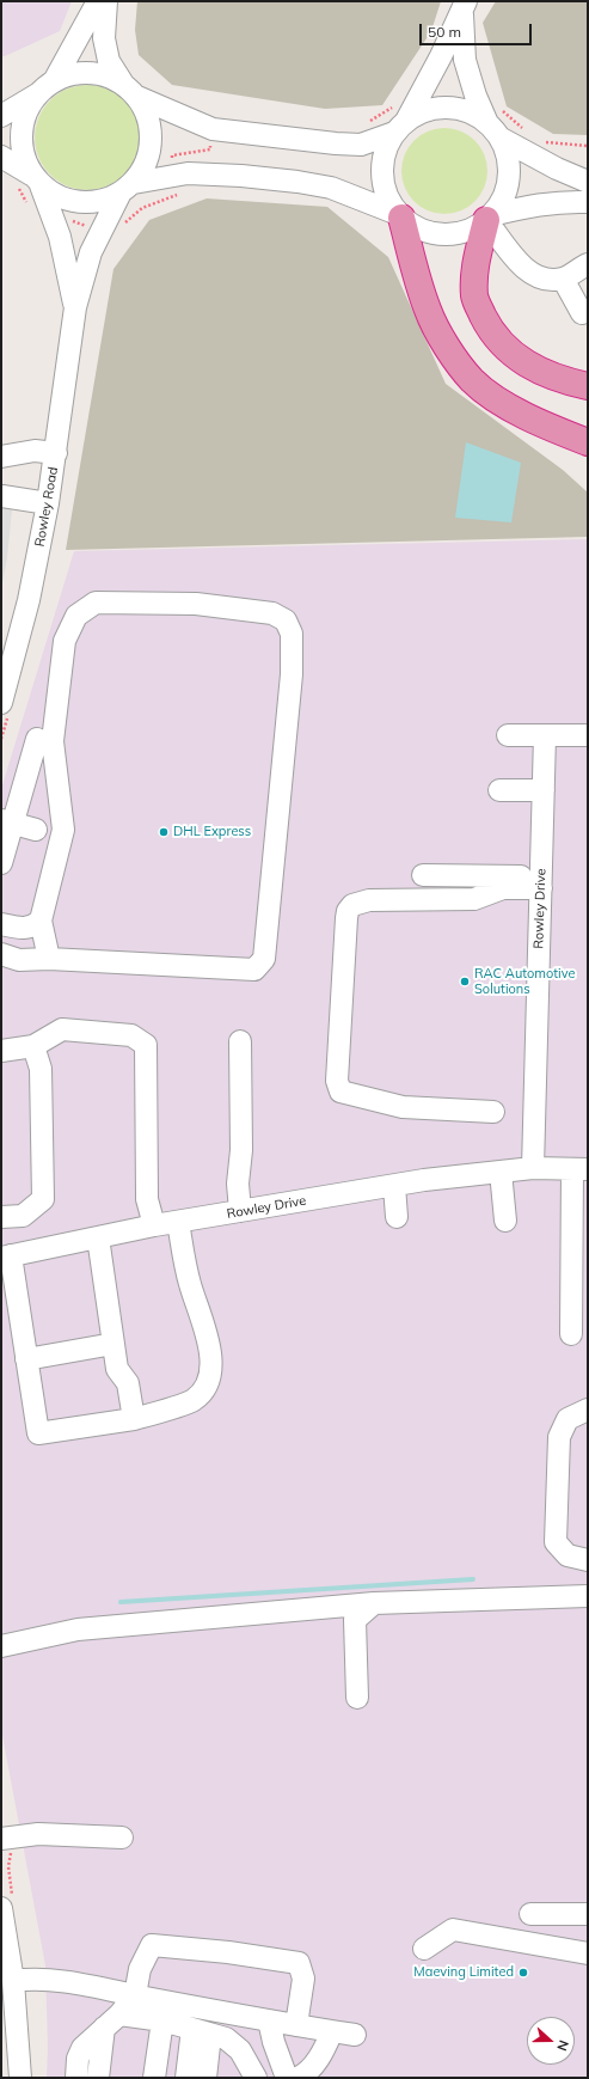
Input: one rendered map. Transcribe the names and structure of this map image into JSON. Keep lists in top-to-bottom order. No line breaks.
{"streets":{"street":["Rowley Road","Rowley Drive"]},"places":["DHL Express","RAC Automotive Solutions","Maeving Limited"],"scale_bar":"50 m","north":"right"}
